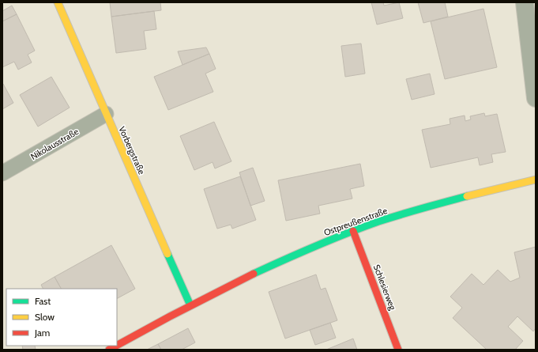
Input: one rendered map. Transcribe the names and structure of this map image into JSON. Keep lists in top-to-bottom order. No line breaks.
{"streets":{"street":["Vorbergstraße","Ostpreußenstraße","Schlesierweg"],"lane":["Nikolausstraße"]},"crossings":[["Nikolausstraße","Vorbergstraße"],["Vorbergstraße","Ostpreußenstraße"],["Ostpreußenstraße","Schlesierweg"]],"legend":["Fast","Slow","Jam"]}
